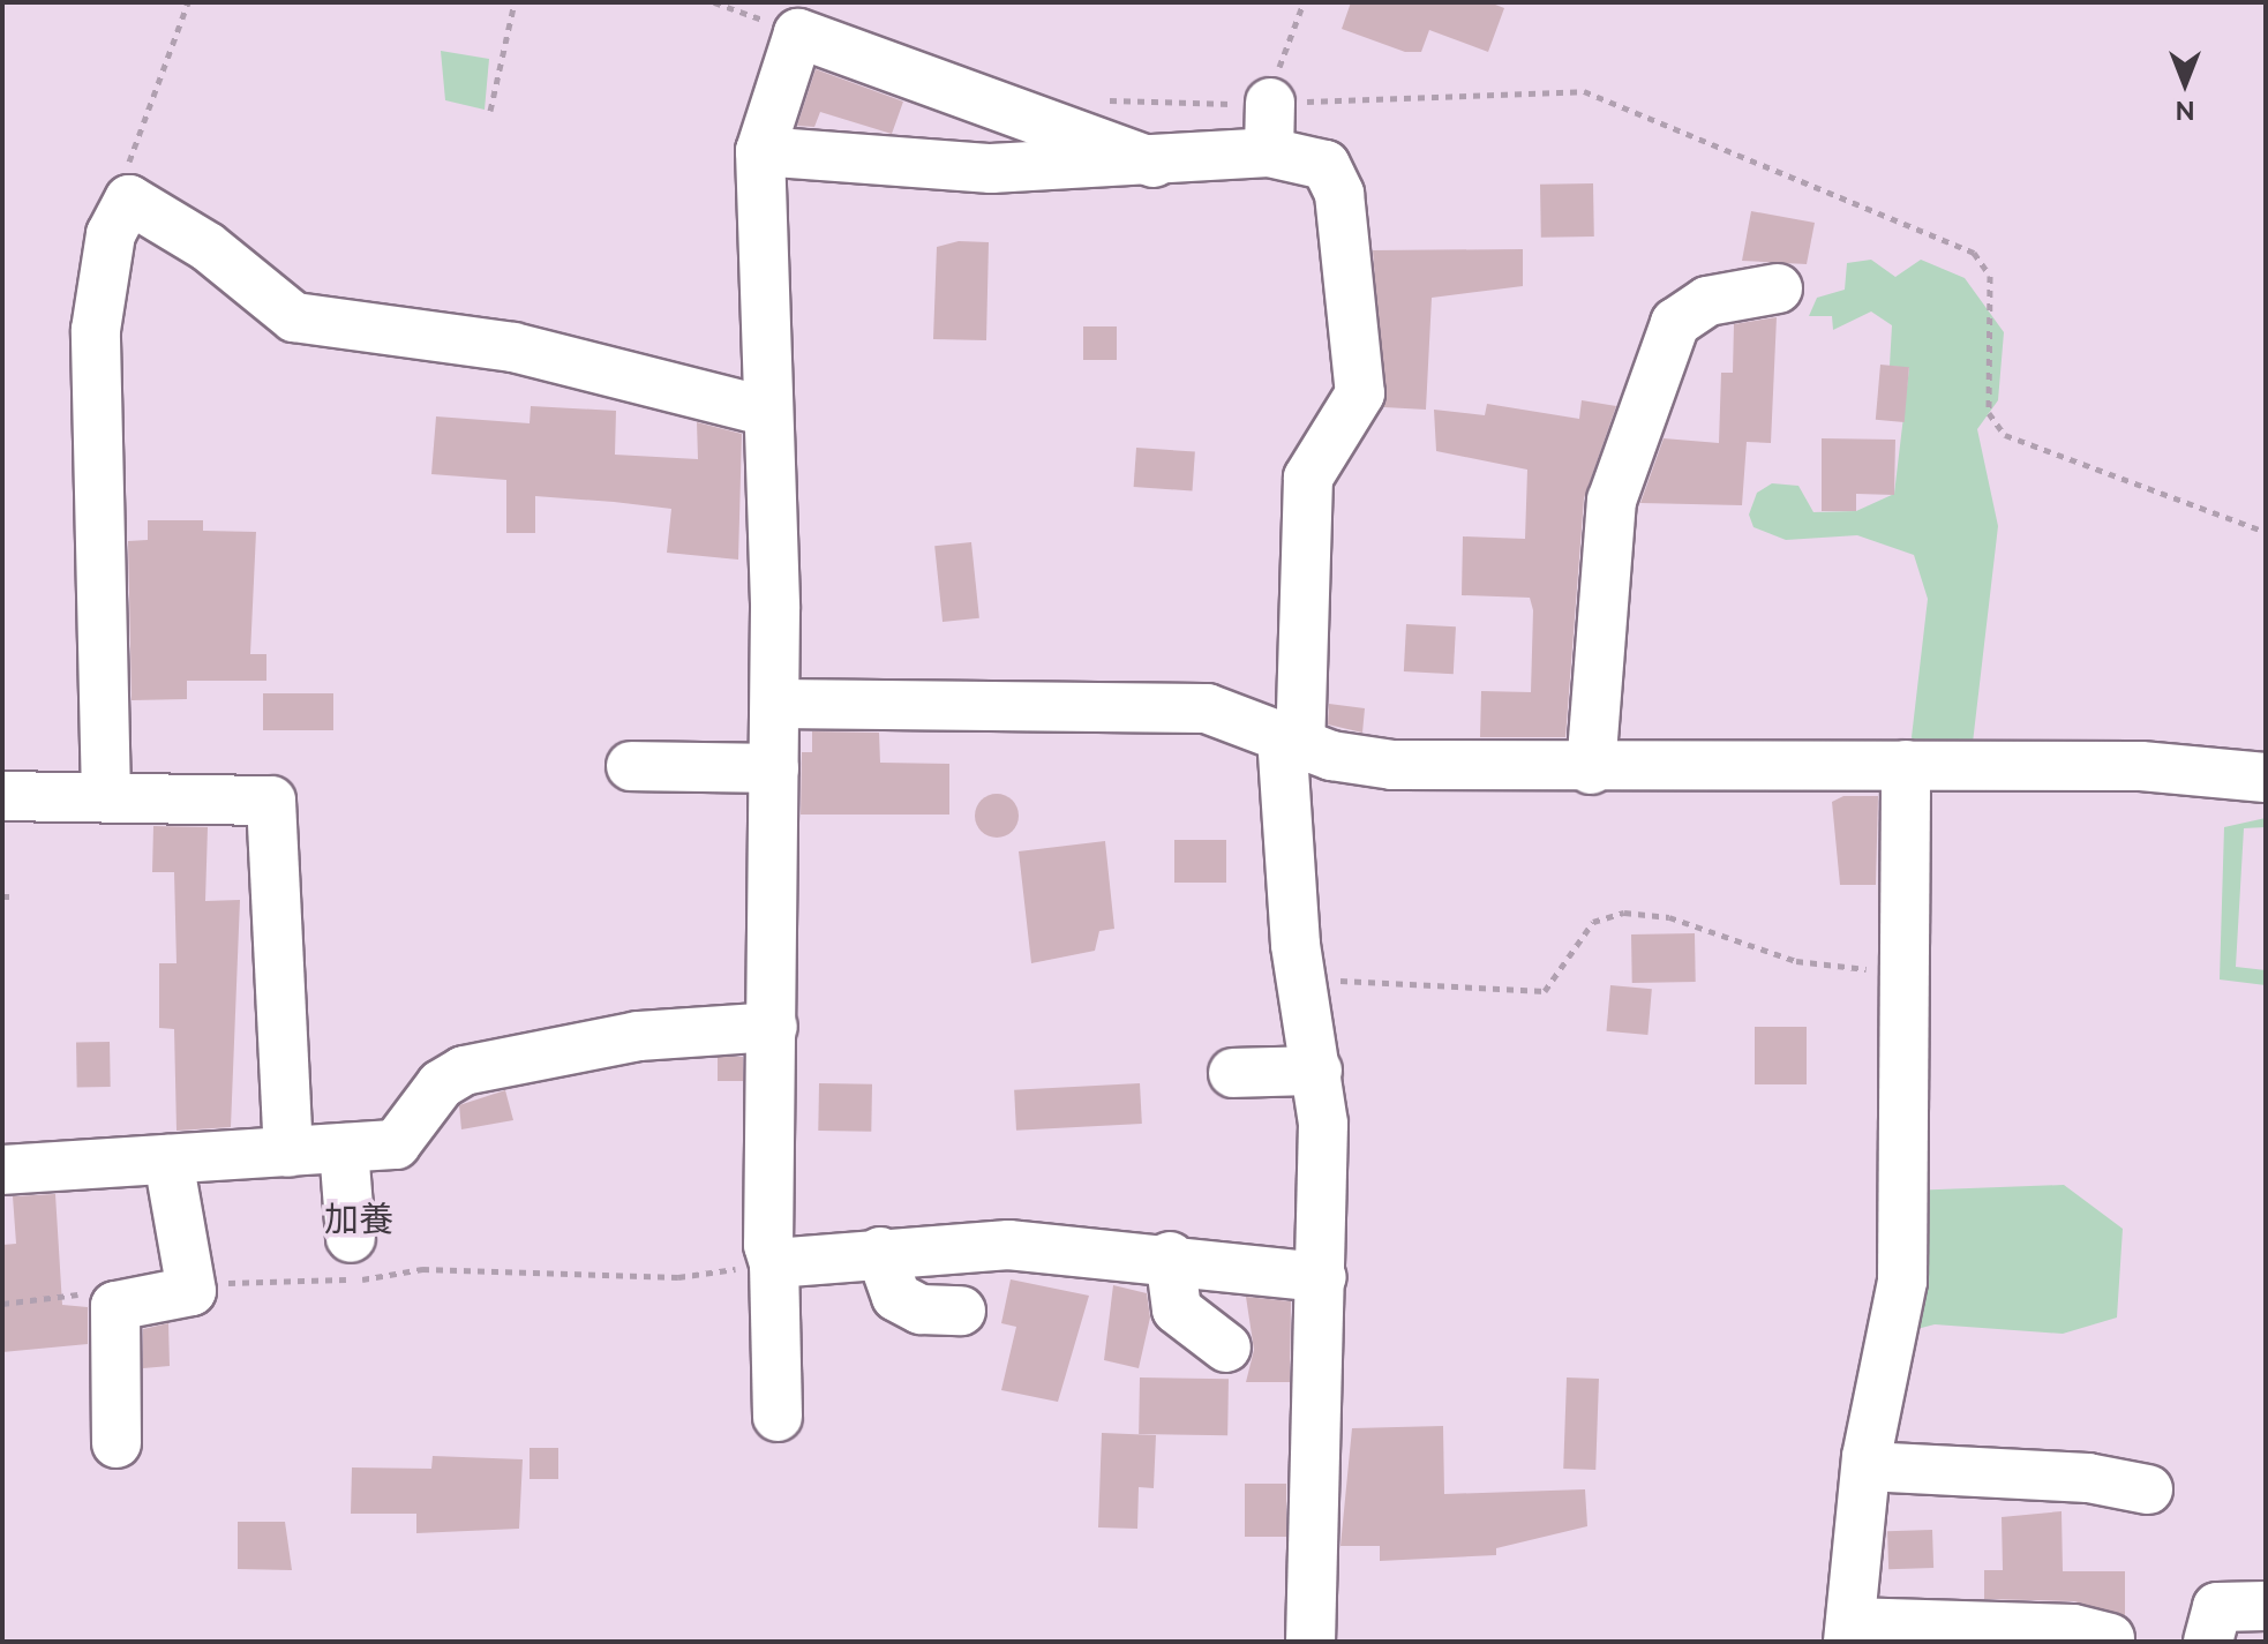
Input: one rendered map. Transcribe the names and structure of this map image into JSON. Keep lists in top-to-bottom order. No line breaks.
{"districts":["加養"],"north":"bottom"}
